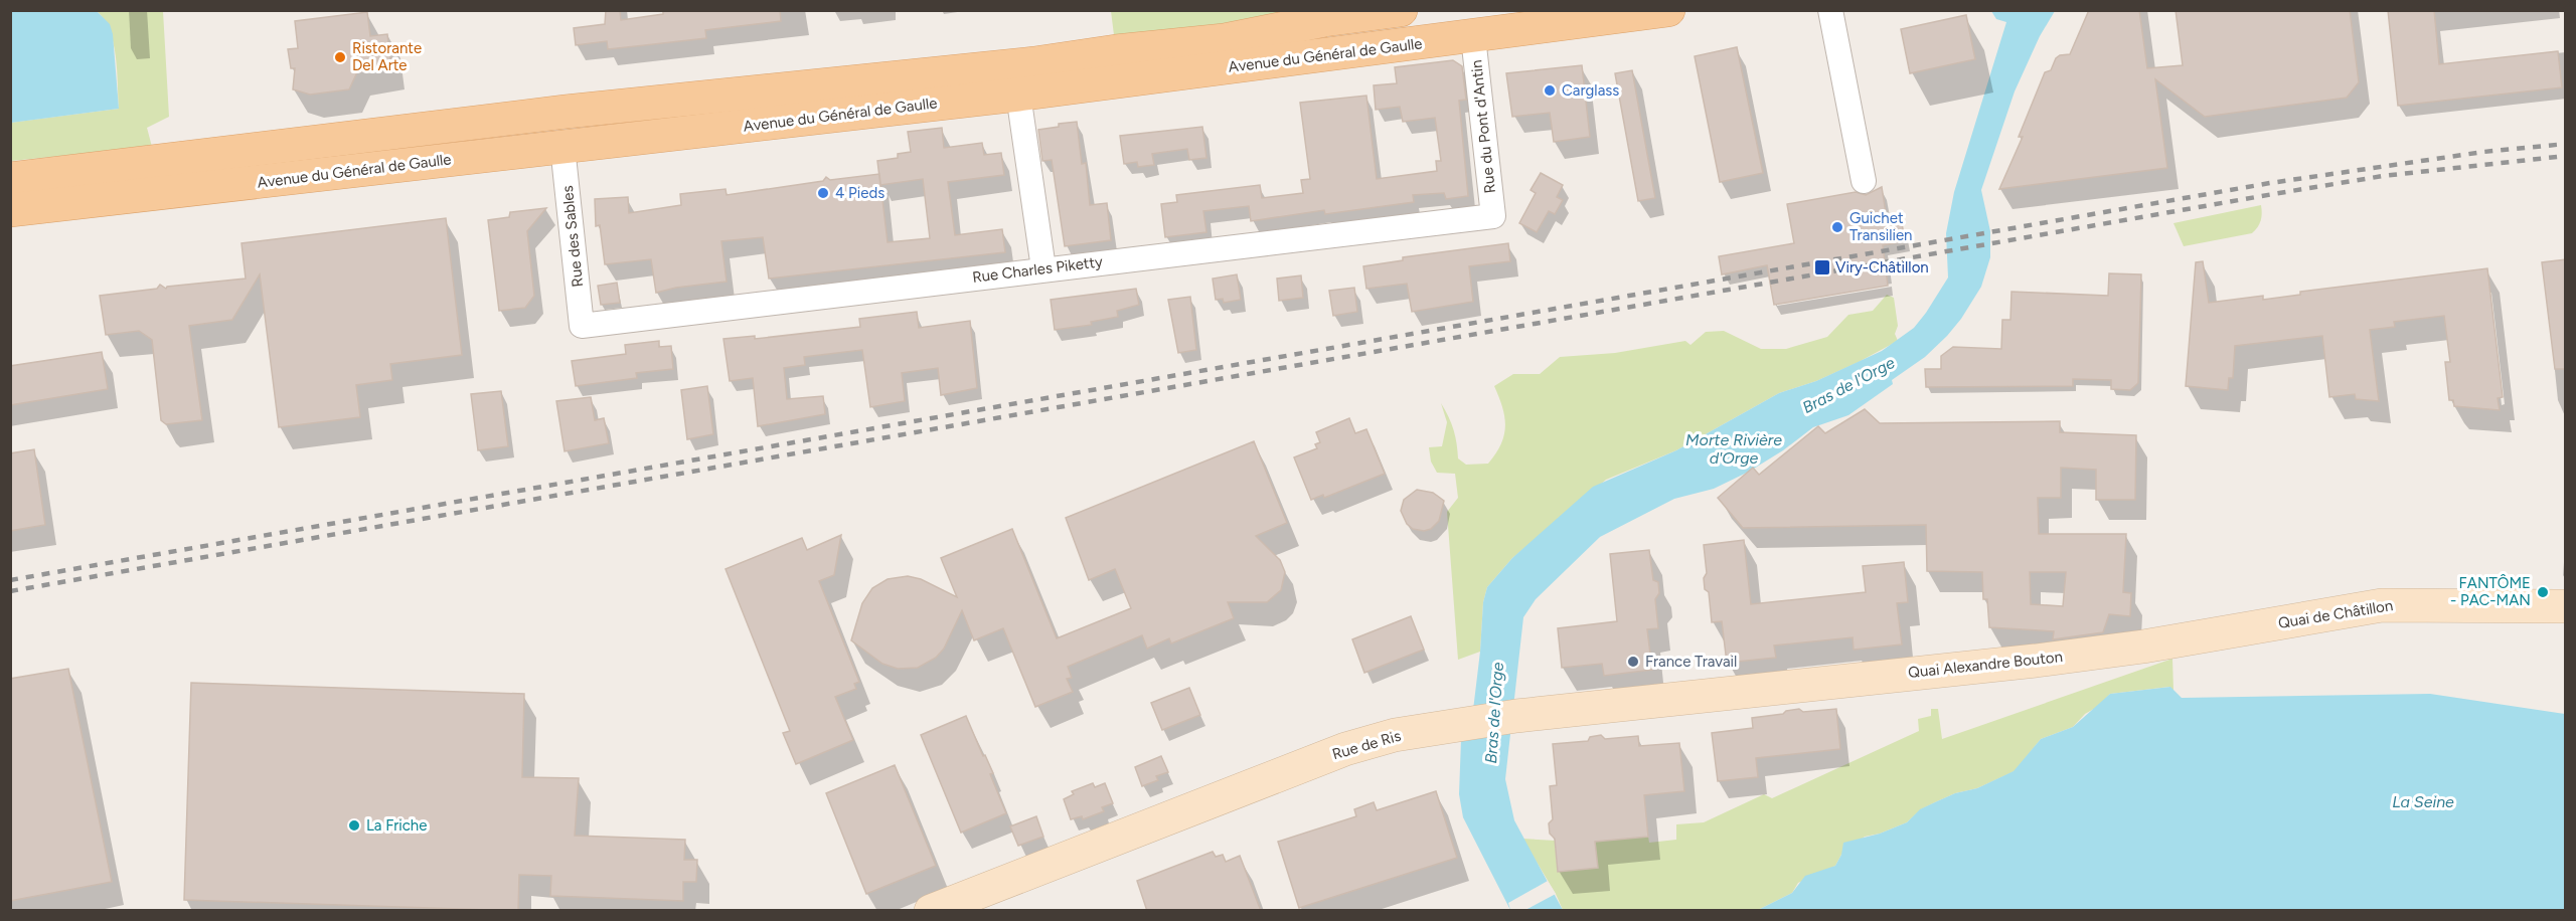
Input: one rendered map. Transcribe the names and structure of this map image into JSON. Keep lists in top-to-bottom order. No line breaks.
{"streets":{"main road":["Avenue du Général de Gaulle","Quai de Châtillon","Quai Alexandre Bouton","Rue de Ris"],"street":["Rue du Pont d'Antin","Rue des Sables","Rue Charles Piketty"]},"crossings":[["Avenue du Général de Gaulle","Rue du Pont d'Antin"],["Avenue du Général de Gaulle","Rue des Sables"],["Rue du Pont d'Antin","Rue Charles Piketty"],["Rue des Sables","Rue Charles Piketty"],["Quai de Châtillon","Quai Alexandre Bouton"],["Quai Alexandre Bouton","Rue de Ris"]],"water":["Bras de l'Orge","Morte Rivière d'Orge","La Seine"],"places":{"other":["Ristorante Del Arte","Carglass","4 Pieds","Guichet Transilien","FANTÔME - PAC-MAN","France Travail","La Friche"],"transit":["Viry-Châtillon"]}}
